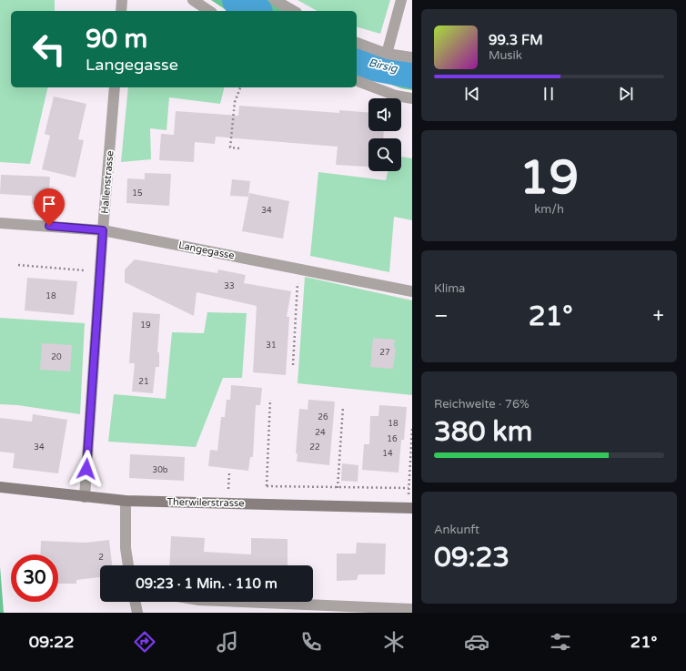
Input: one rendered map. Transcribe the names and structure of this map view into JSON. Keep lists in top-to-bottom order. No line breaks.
{"streets":{"main road":["Therwilerstrasse"],"street":["Hallenstrasse","Langegasse"]},"crossings":[["Hallenstrasse","Langegasse"],["Hallenstrasse","Therwilerstrasse"]],"water":["Birsig"],"house_numbers":["15","34","33","18","19","31","27","20","21","26","18","24","16","34","22","14","30b","2"],"page":{"turn":["90 m","Langegasse"],"song":["99.3 FM","Musik"],"tile":[["19","km/h"],"Klima",["Reichweite · 76%","380 km"],["Ankunft","09:23"]],"heat":["−","21°","+"],"limit":"30","trip":"09:23 · 1 Min. · 110 m","tabs":["09:22","21°"]}}
